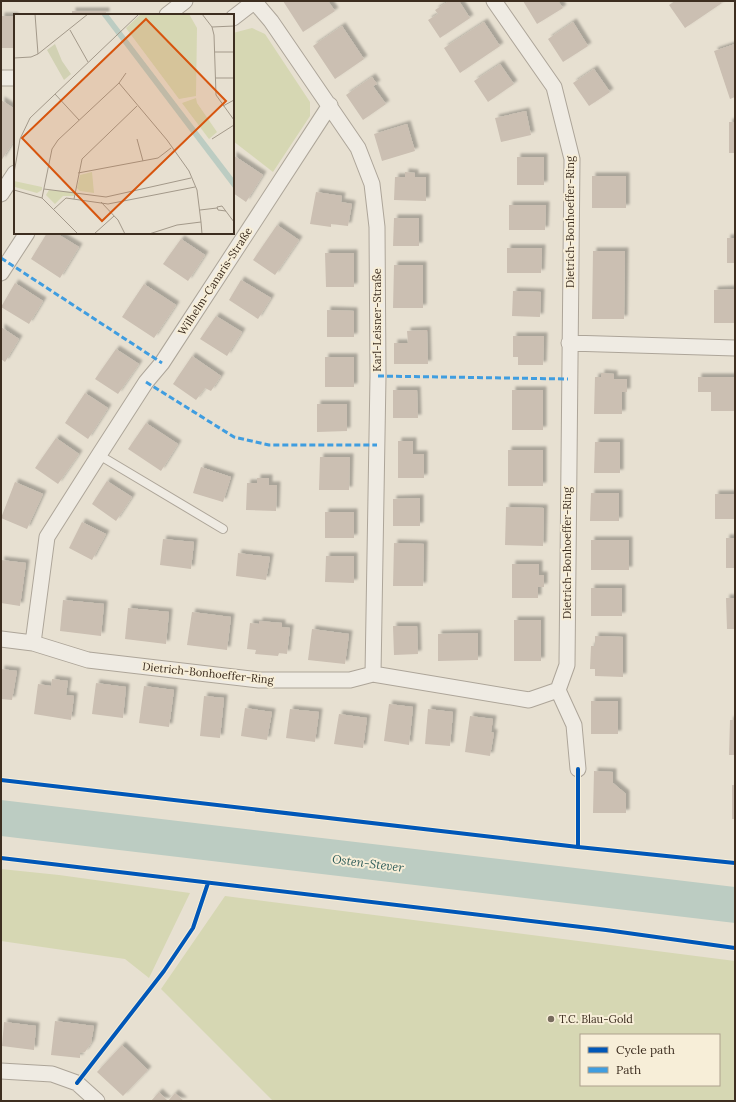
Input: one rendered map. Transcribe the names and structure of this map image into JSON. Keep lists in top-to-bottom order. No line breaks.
{"streets":{"street":["Dietrich-Bonhoeffer-Ring","Wilhelm-Canaris-Straße","Karl-Leisner-Straße"]},"crossings":[["Dietrich-Bonhoeffer-Ring","Wilhelm-Canaris-Straße"],["Dietrich-Bonhoeffer-Ring","Karl-Leisner-Straße"],["Wilhelm-Canaris-Straße","Karl-Leisner-Straße"]],"water":["Osten-Stever"],"places":["T.C. Blau-Gold"],"legend":["Cycle path","Path"]}
